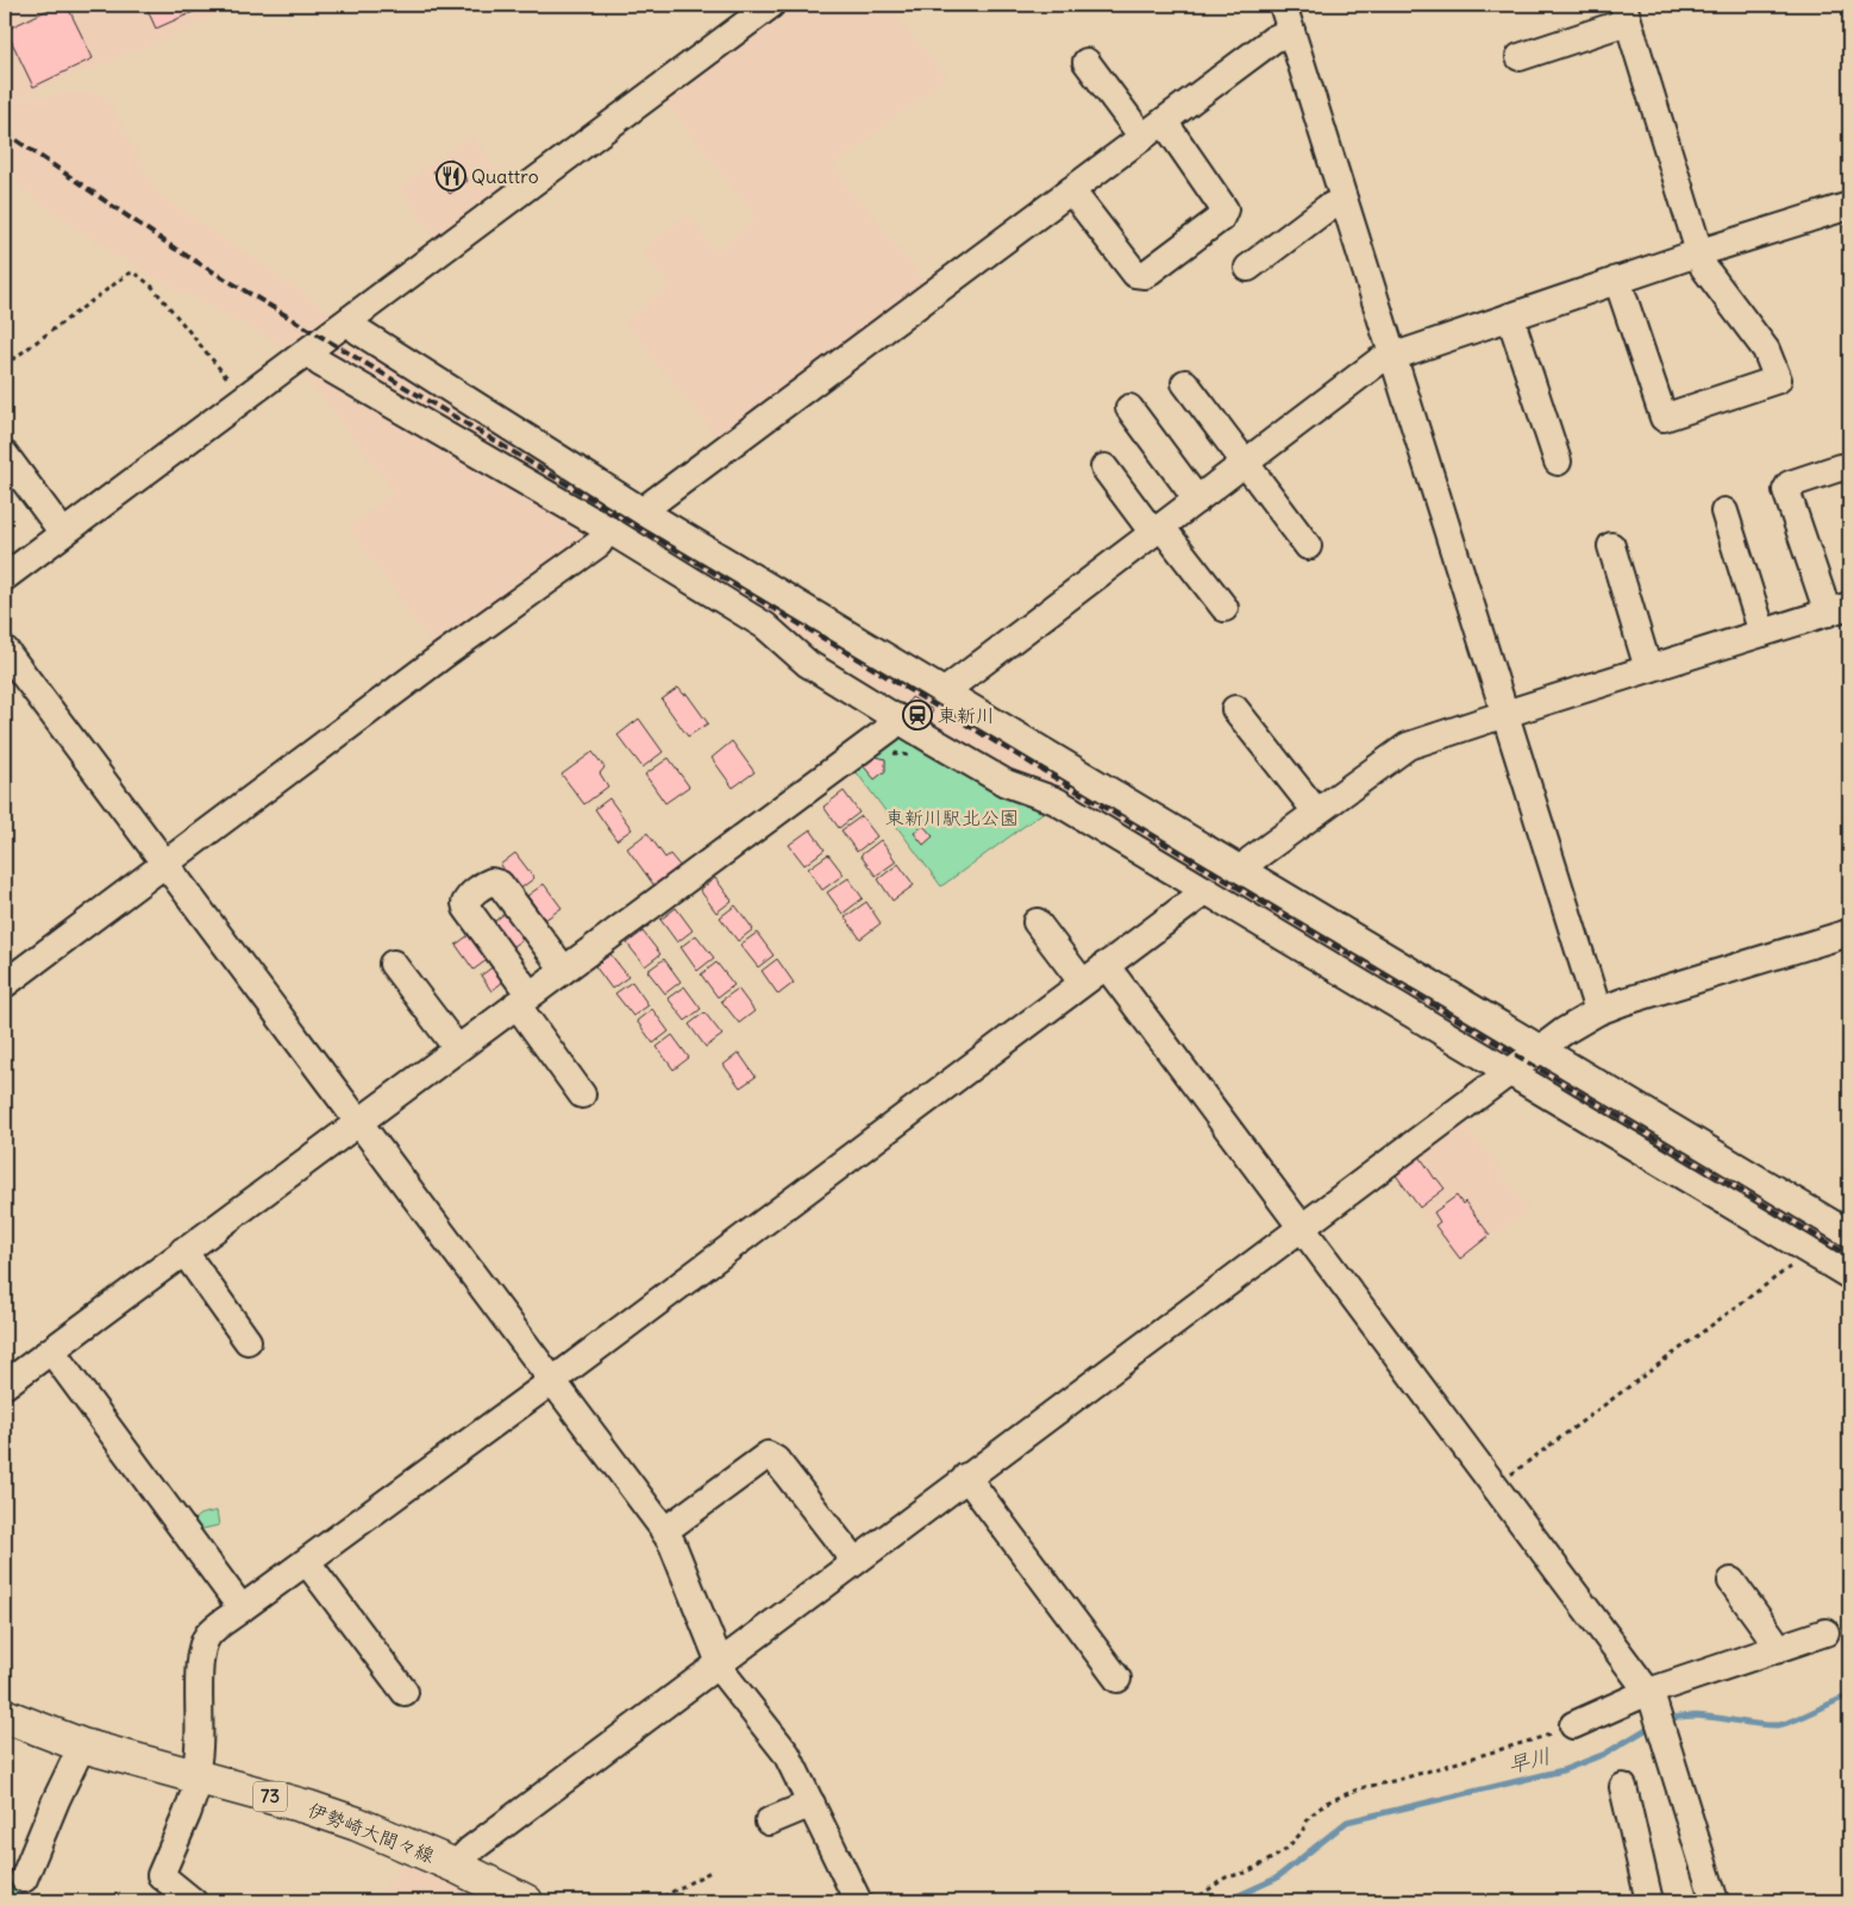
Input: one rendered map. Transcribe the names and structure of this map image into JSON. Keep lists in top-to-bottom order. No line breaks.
{"streets":{"main road":["73","伊勢崎大間々線"]},"water":["早川"],"parks":["東新川駅北公園"],"places":{"restaurant":["Quattro"],"station":["東新川"]}}
